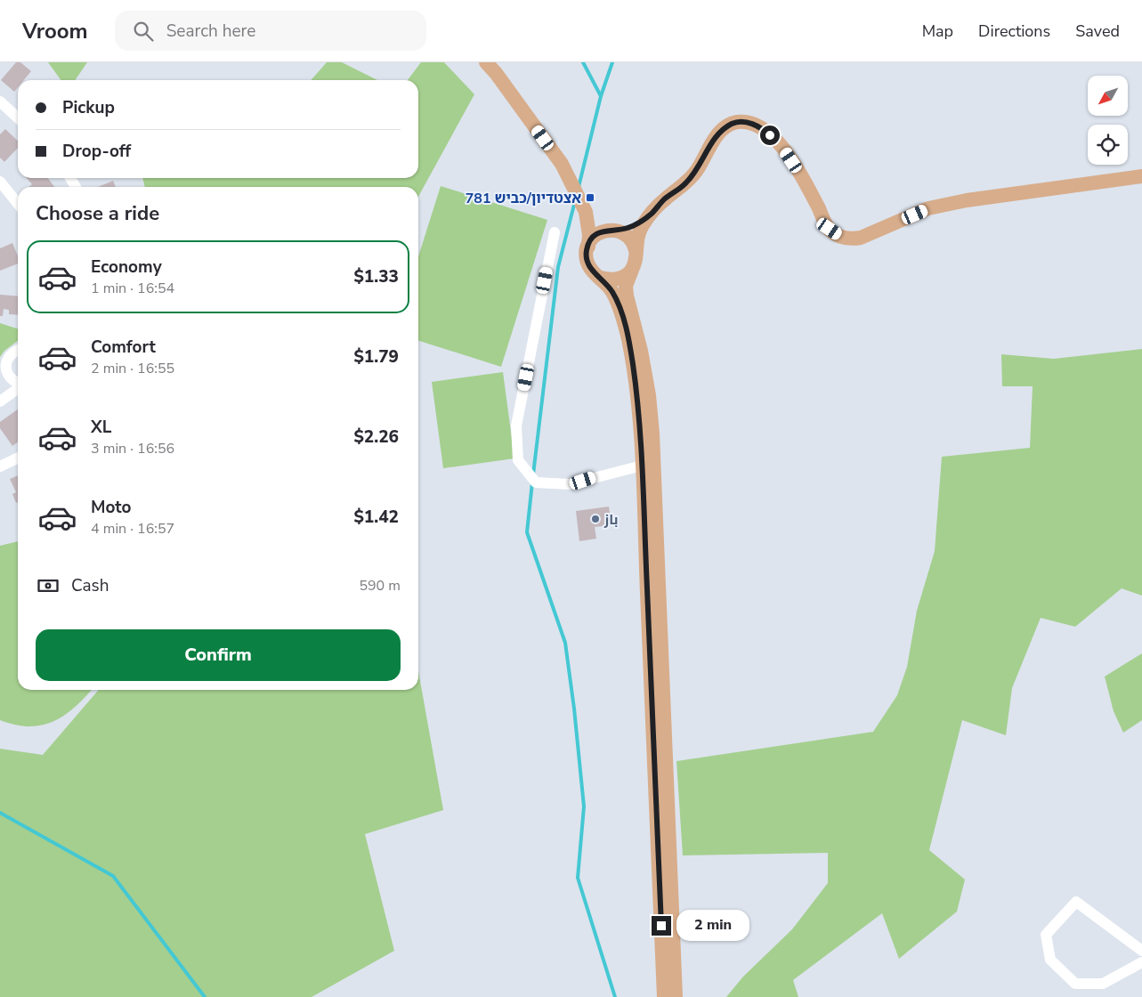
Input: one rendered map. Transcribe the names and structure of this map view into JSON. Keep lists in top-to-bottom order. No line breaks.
{"places":{"transit":["אצטדיון/כביש 781"],"other":["باز"]},"north":"bottom left","page":{"header":"Vroom","search":"Search here","nav":["Map","Directions","Saved"],"banner":["Pickup","Drop-off"],"heading":"Choose a ride","list":[{"name":"Economy","note":"1 min · 16:54","value":"$1.33"},{"name":"Comfort","note":"2 min · 16:55","value":"$1.79"},{"name":"XL","note":"3 min · 16:56","value":"$2.26"},{"name":"Moto","note":"4 min · 16:57","value":"$1.42"}],"pay":["Cash","590 m"],"buttons":"Confirm","bubble":"2 min"}}
